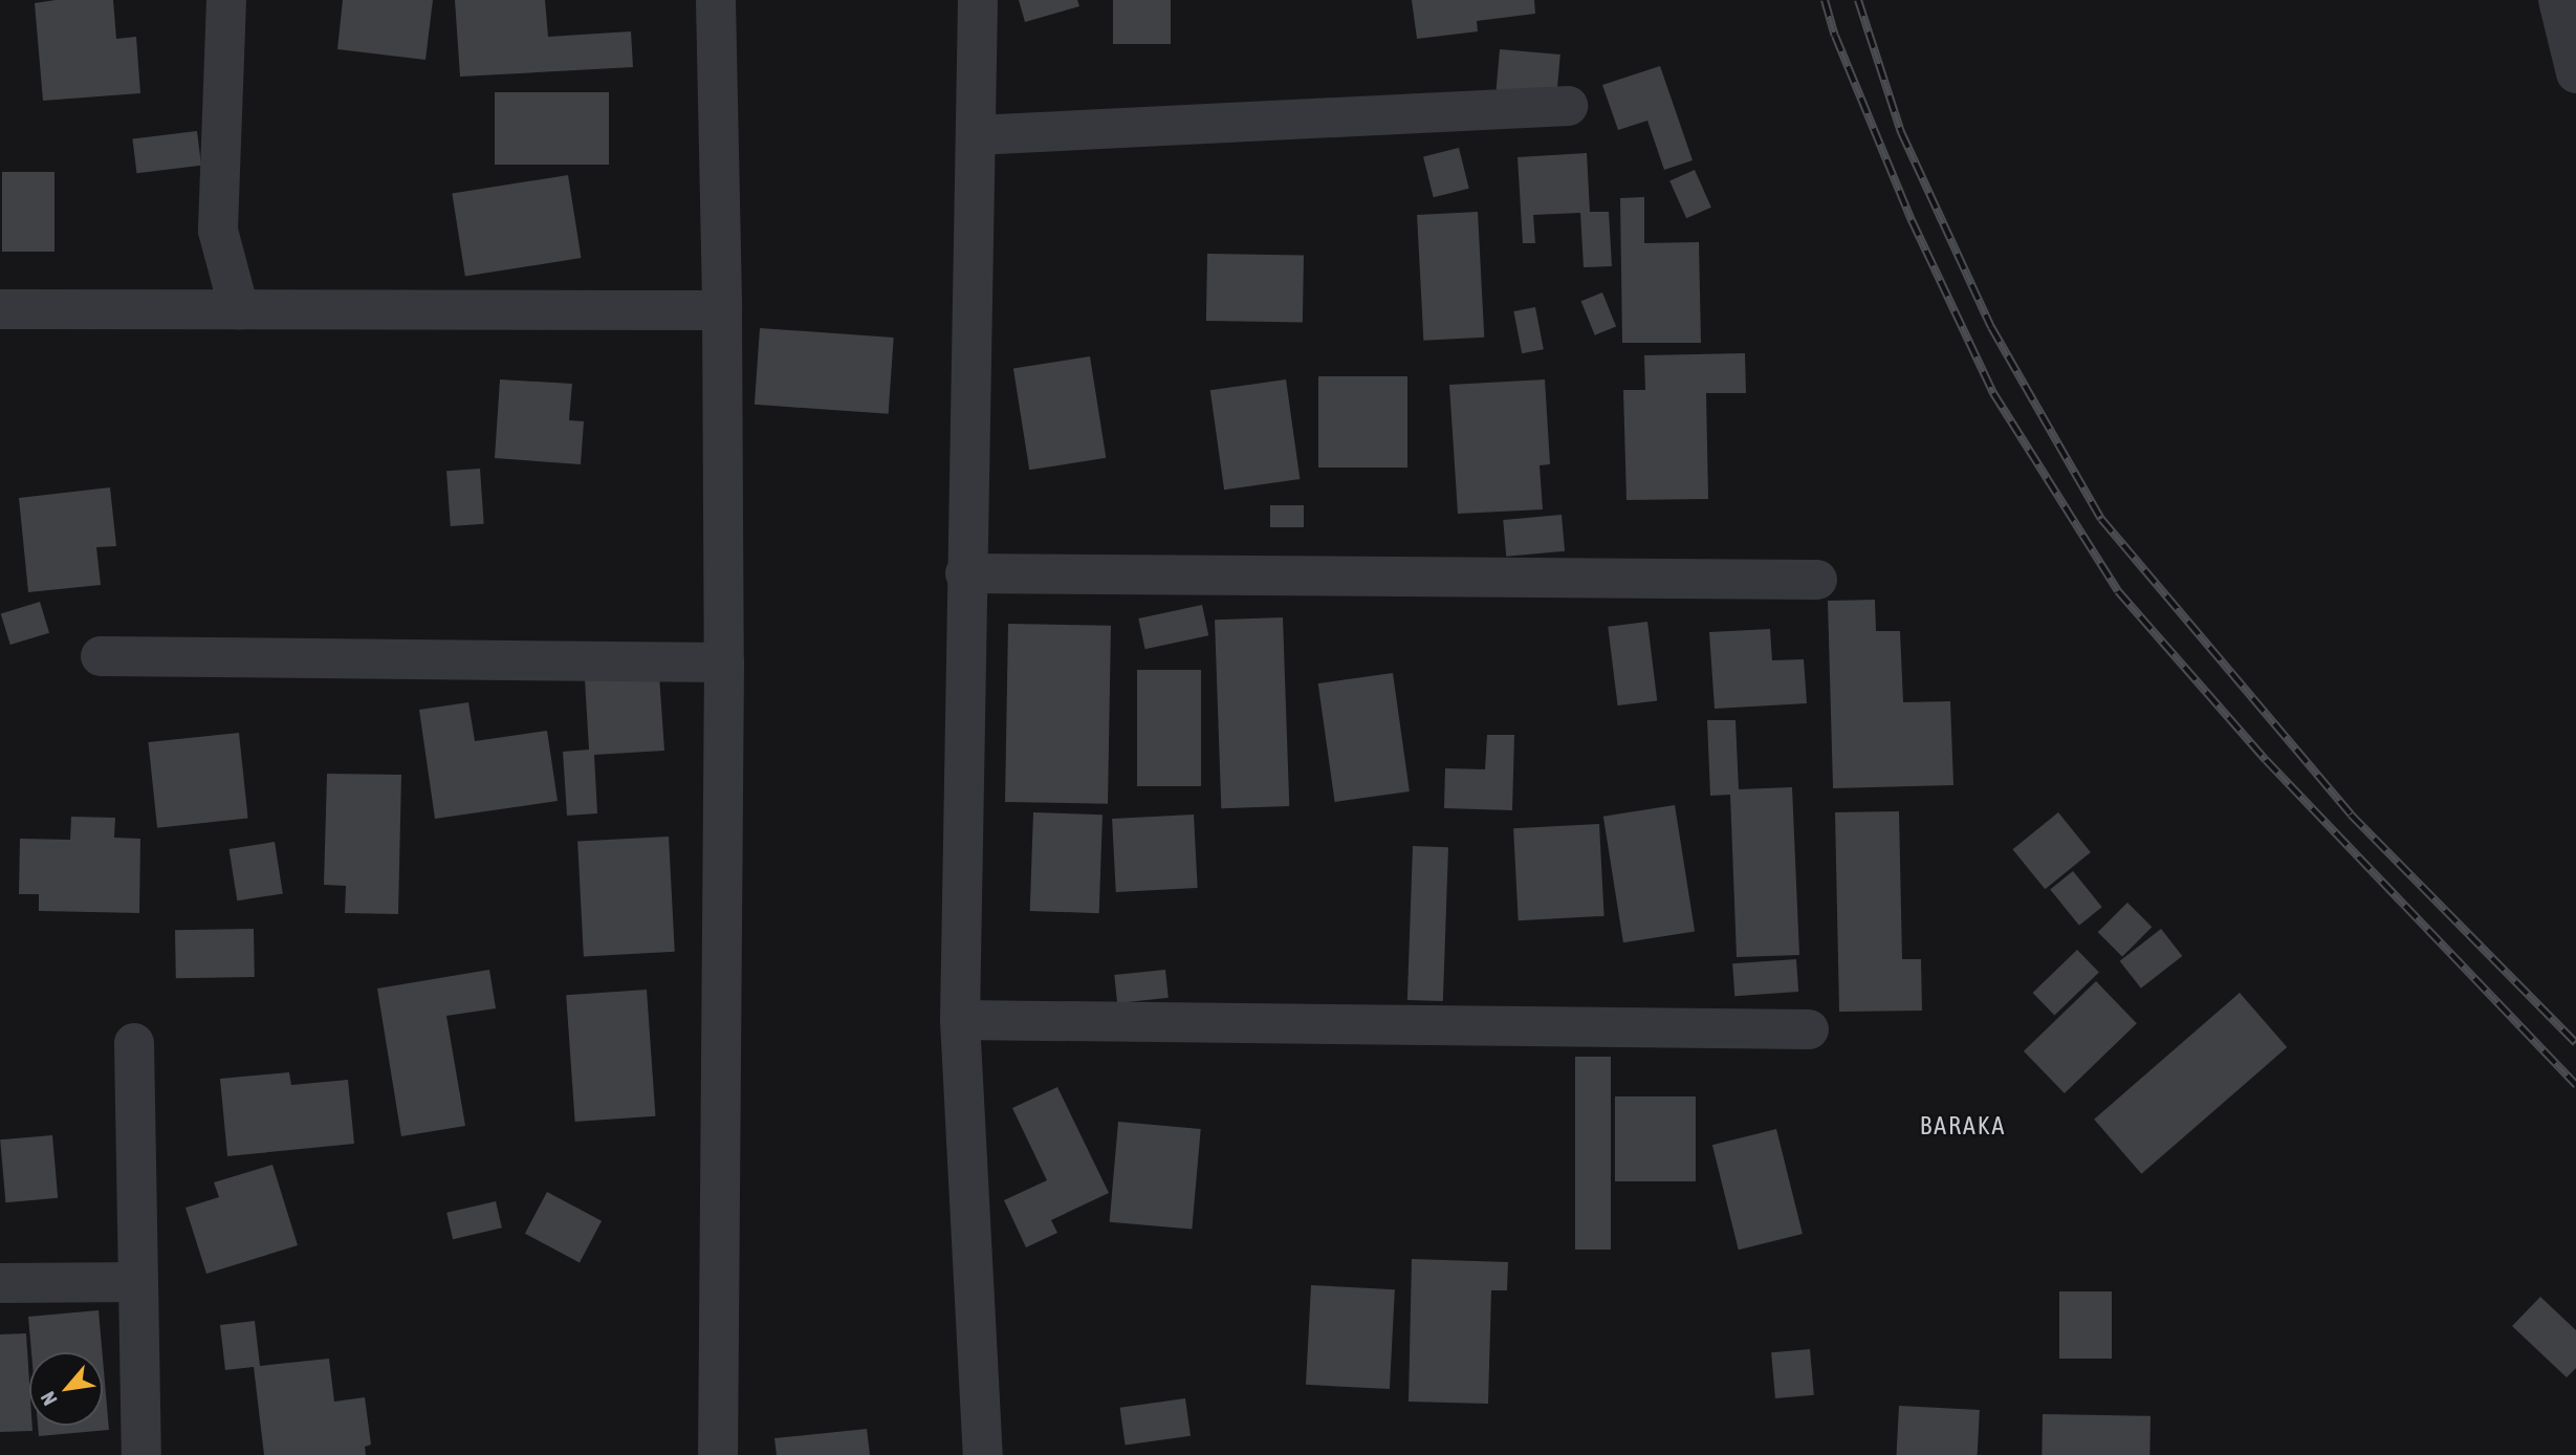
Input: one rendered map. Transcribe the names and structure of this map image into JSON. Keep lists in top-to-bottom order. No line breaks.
{"districts":["BARAKA"],"north":"bottom left"}
